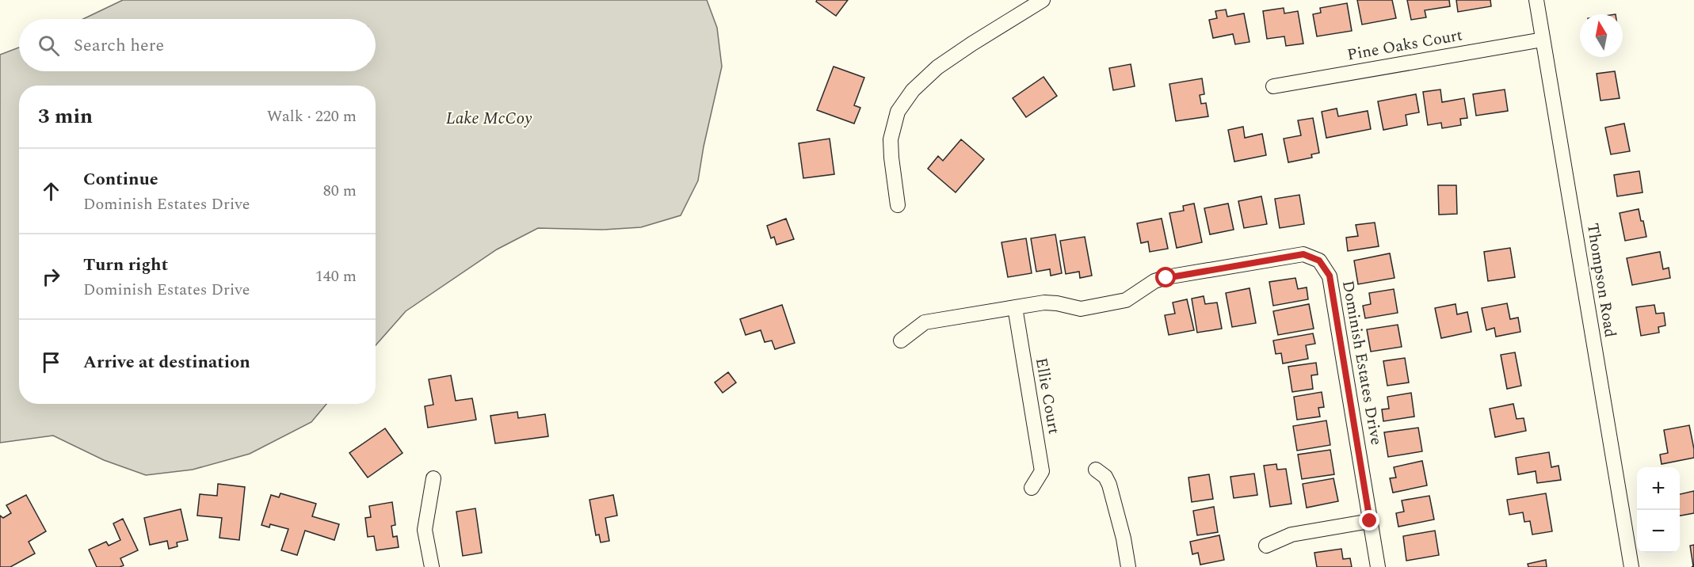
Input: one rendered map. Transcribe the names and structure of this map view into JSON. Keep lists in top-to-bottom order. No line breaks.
{"streets":{"street":["Pine Oaks Court","Thompson Road","Dominish Estates Drive","Ellie Court"]},"crossings":[["Pine Oaks Court","Thompson Road"],["Dominish Estates Drive","Ellie Court"]],"water":["Lake McCoy"],"north":"top","page":{"search":"Search here","heading":["3 min","Walk · 220 m"],"list":[["Continue","Dominish Estates Drive","80 m"],["Turn right","Dominish Estates Drive","140 m"],"Arrive at destination"],"map_buttons":["+","−"]}}
